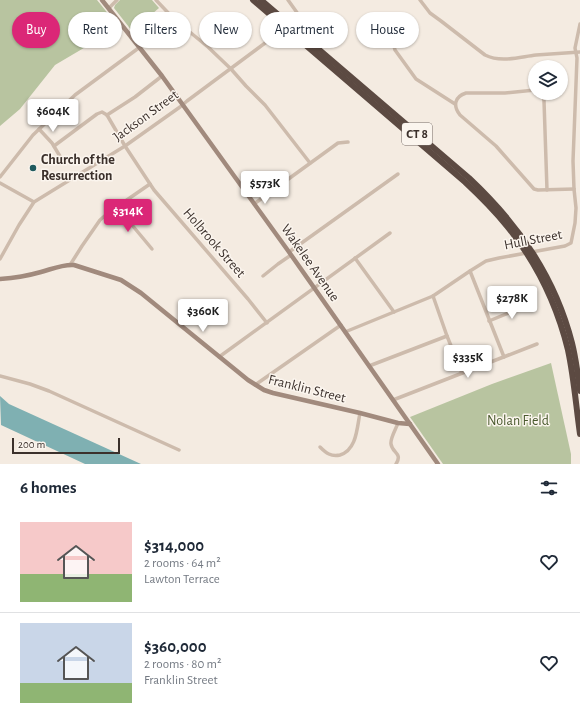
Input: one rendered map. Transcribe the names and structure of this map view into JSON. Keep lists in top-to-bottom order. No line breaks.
{"streets":{"highway":["CT 8"],"main road":["Wakelee Avenue","Franklin Street"],"street":["Jackson Street","Hull Street","Holbrook Street"]},"crossings":[["Jackson Street","Holbrook Street"],["Jackson Street","Wakelee Avenue"],["Hull Street","Wakelee Avenue"],["Wakelee Avenue","Franklin Street"]],"parks":["Nolan Field"],"places":["Church of the Resurrection"],"scale_bar":"200 m","page":{"chip":["Buy","Rent","Filters","New","Apartment","House"],"price":["$604K","$573K","$314K","$278K","$360K","$335K"],"scale":"200 m","heading":"6 homes","list":[{"name":"$314,000","note":"2 rooms · 64 m² · Lawton Terrace"},{"name":"$360,000","note":"2 rooms · 80 m² · Franklin Street"}]}}
